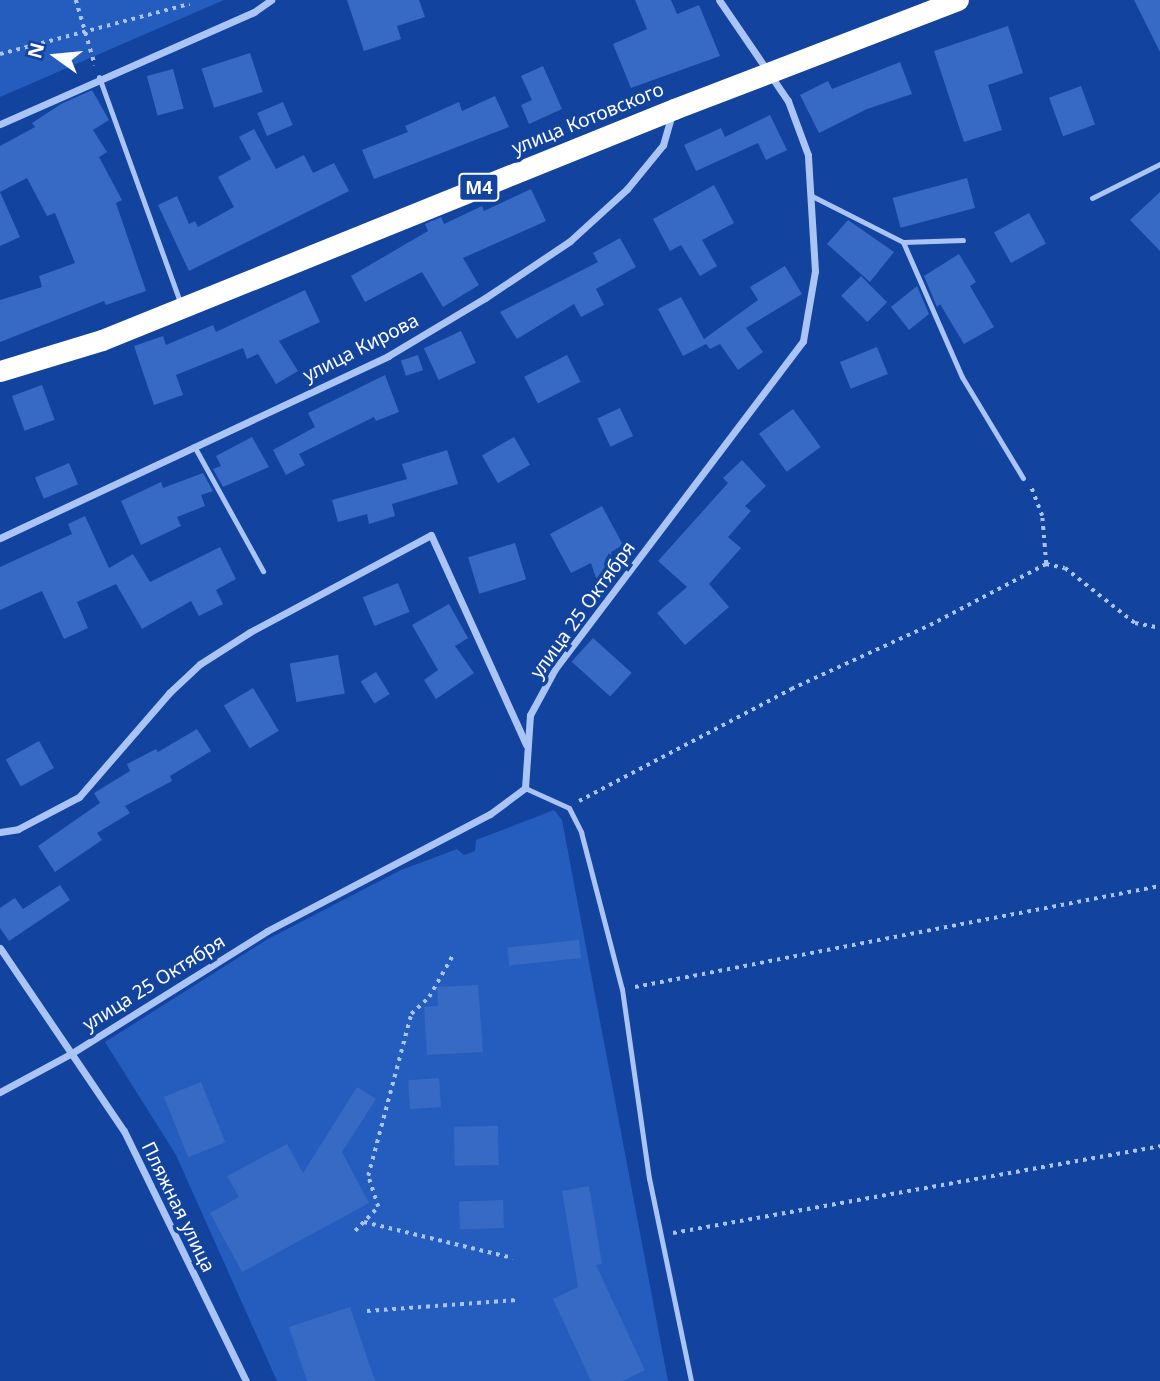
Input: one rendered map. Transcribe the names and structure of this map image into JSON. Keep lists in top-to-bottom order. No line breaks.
{"streets":{"highway":["улица Котовского","M4"],"street":["улица Кирова","улица 25 Октября","Пляжная улица"]},"crossings":[["улица Котовского","улица Кирова"],["улица Котовского","улица 25 Октября"],["улица 25 Октября","Пляжная улица"]],"north":"left"}
